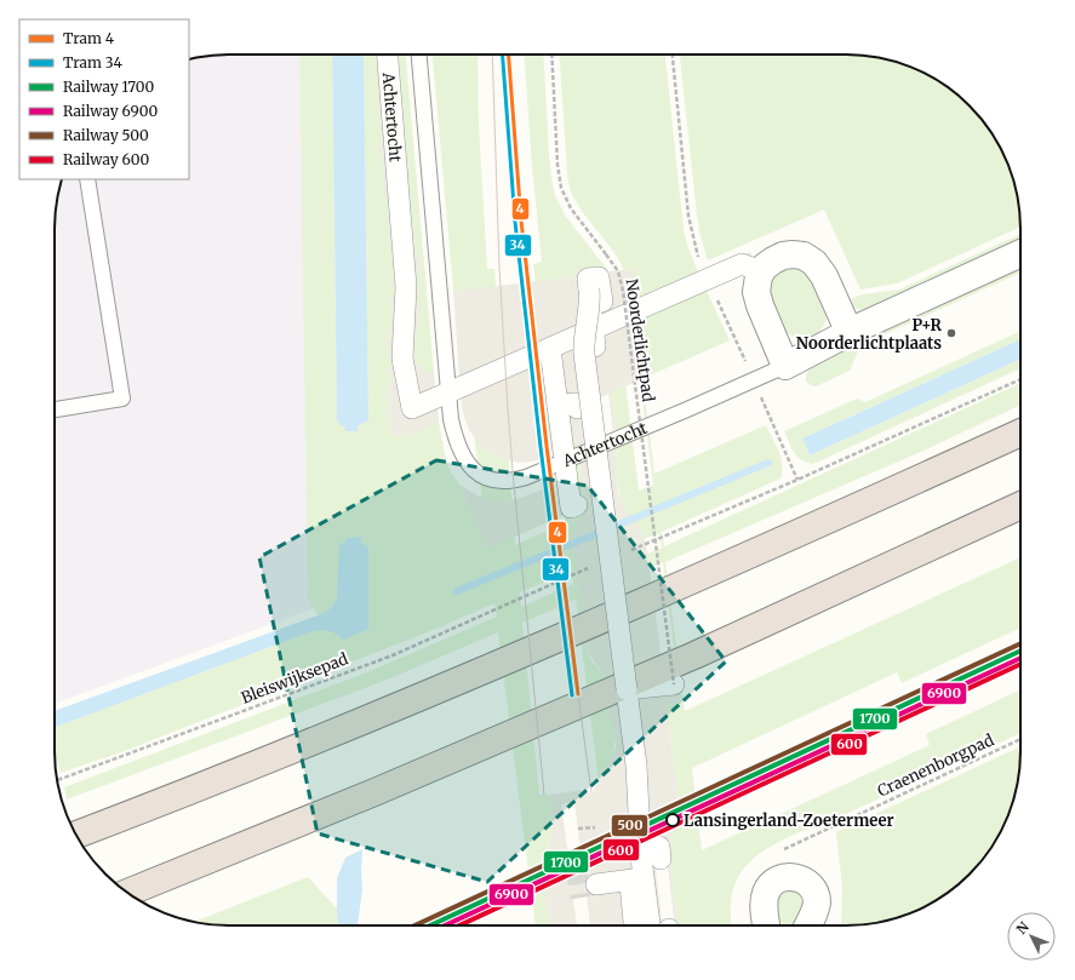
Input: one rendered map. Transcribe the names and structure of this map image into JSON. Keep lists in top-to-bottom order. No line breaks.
{"streets":{"street":["Achtertocht"],"path":["Noorderlichtpad","Bleiswijksepad","Craenenborgpad"]},"places":["P+R Noorderlichtplaats","Lansingerland-Zoetermeer"],"lines":["tram line 4","tram line 34","rail line 500","rail line 1700","rail line 6900","rail line 600"],"legend":["Tram 4","Tram 34","Railway 1700","Railway 6900","Railway 500","Railway 600"],"north":"top left"}
